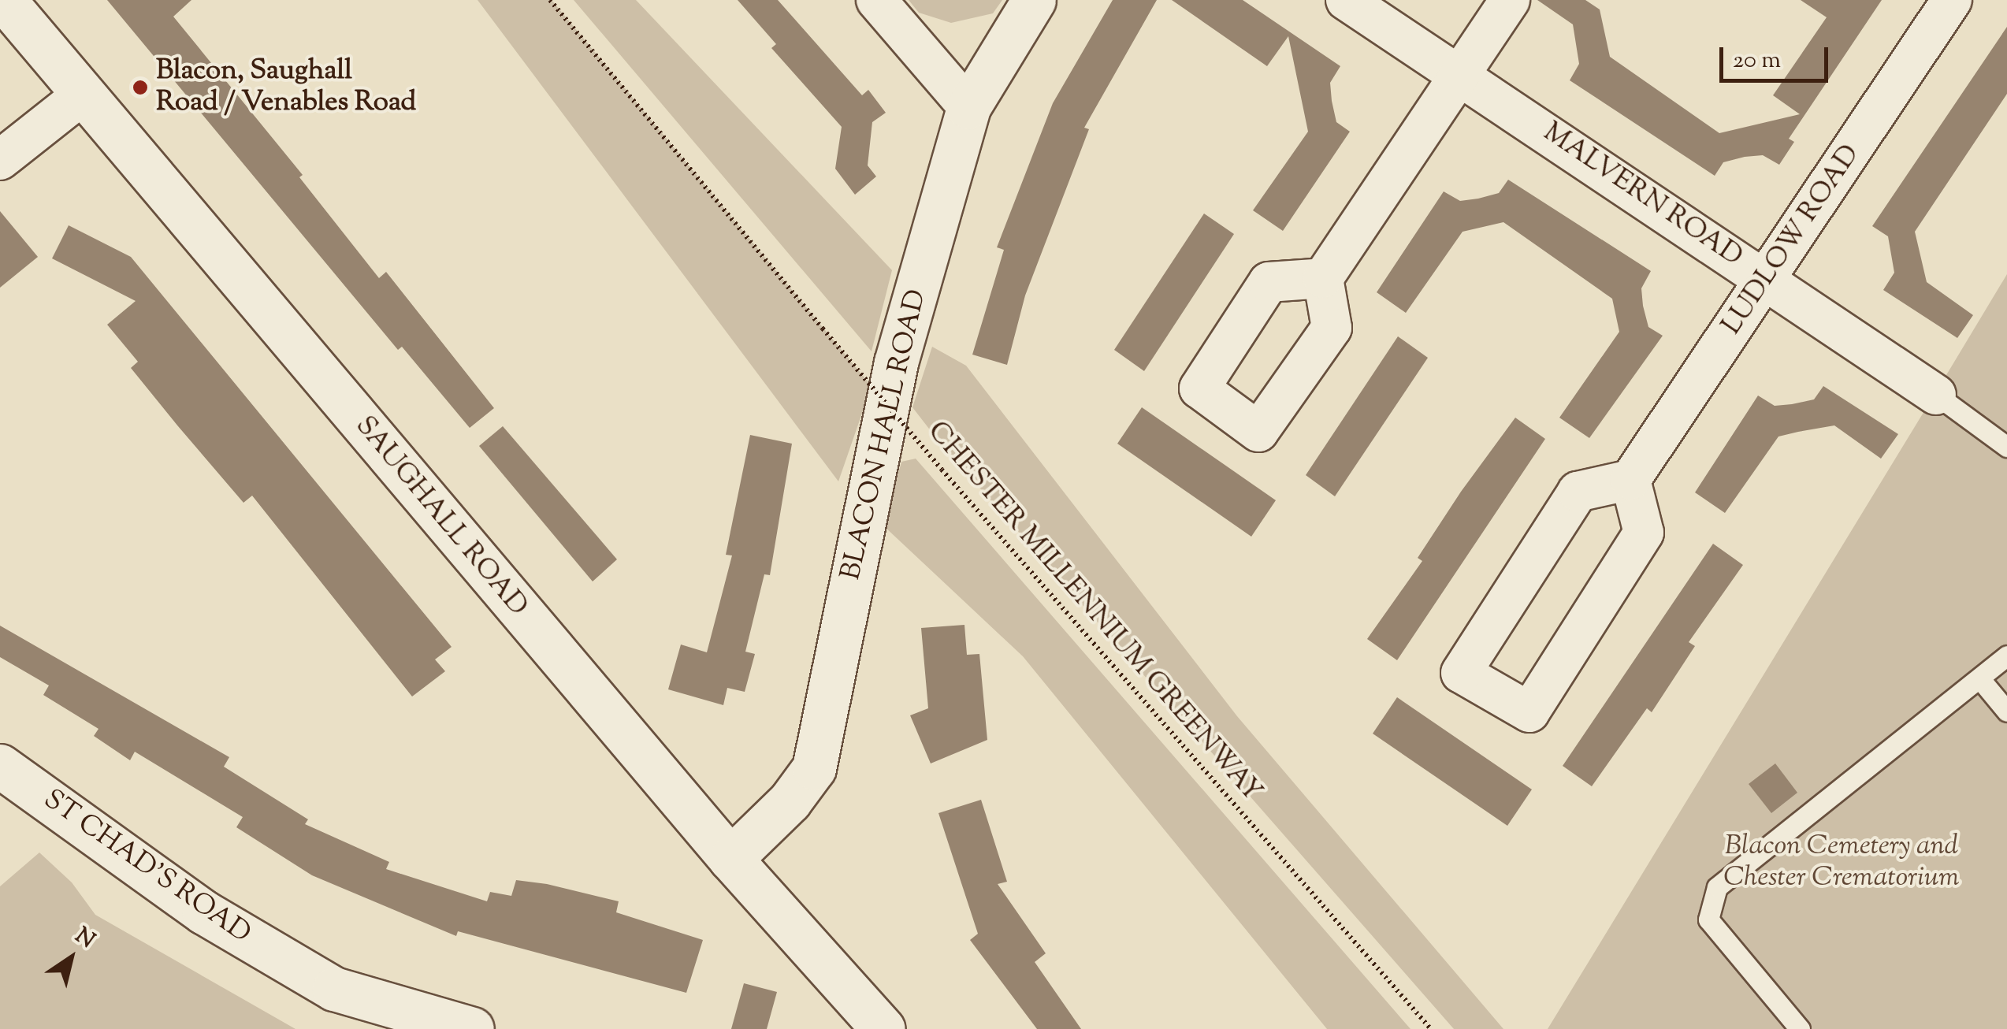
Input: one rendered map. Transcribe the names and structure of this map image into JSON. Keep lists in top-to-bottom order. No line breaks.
{"streets":{"street":["MALVERN ROAD","LUDLOW ROAD","BLACON HALL ROAD","SAUGHALL ROAD","ST CHAD'S ROAD"],"path":["CHESTER MILLENNIUM GREENWAY"]},"crossings":[["MALVERN ROAD","LUDLOW ROAD"],["BLACON HALL ROAD","SAUGHALL ROAD"]],"parks":["Blacon Cemetery and Chester Crematorium"],"places":["Blacon, Saughall Road / Venables Road"],"scale_bar":"20 m","north":"top right"}
